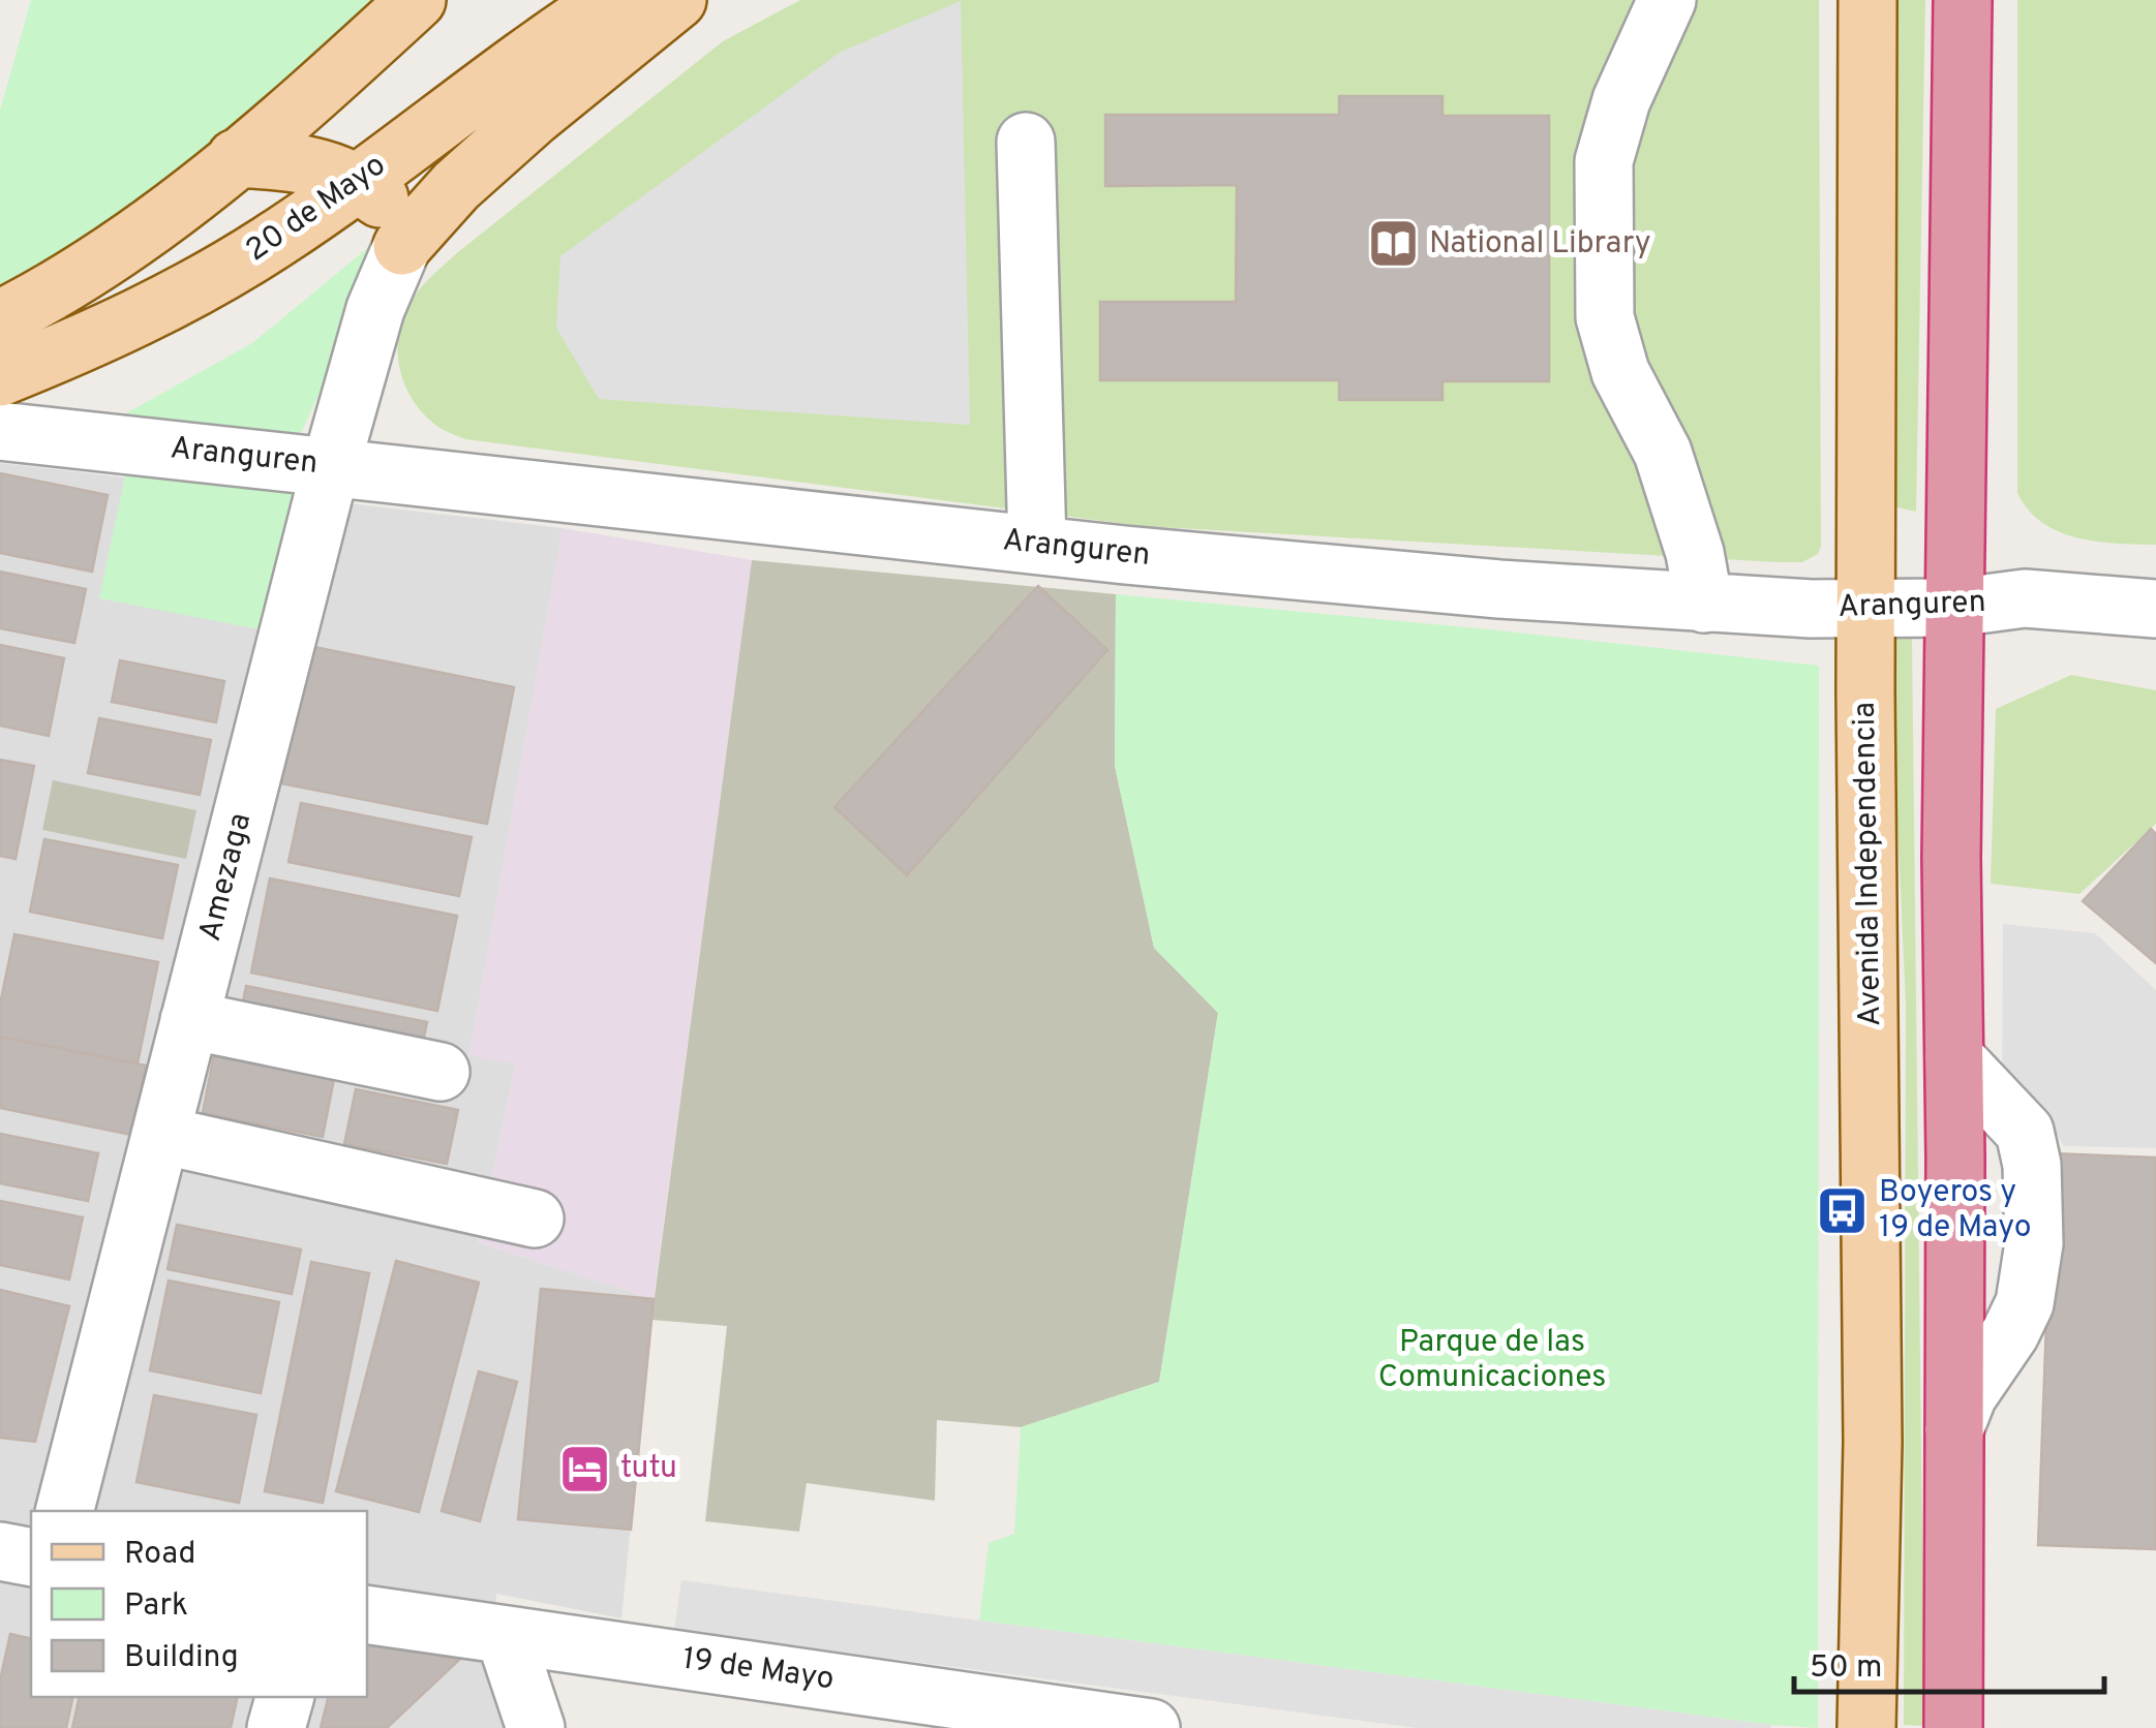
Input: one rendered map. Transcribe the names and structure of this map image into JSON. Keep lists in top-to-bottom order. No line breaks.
{"streets":{"main road":["20 de Mayo","Avenida Independencia"],"street":["Aranguren","Amezaga","19 de Mayo"]},"crossings":[["Aranguren","Avenida Independencia"],["Aranguren","Amezaga"]],"parks":["Parque de las Comunicaciones"],"places":{"library":["National Library"],"bus stop":["Boyeros y 19 de Mayo"],"hotel":["tutu"]},"legend":["Road","Park","Building"],"scale_bar":"50 m"}
